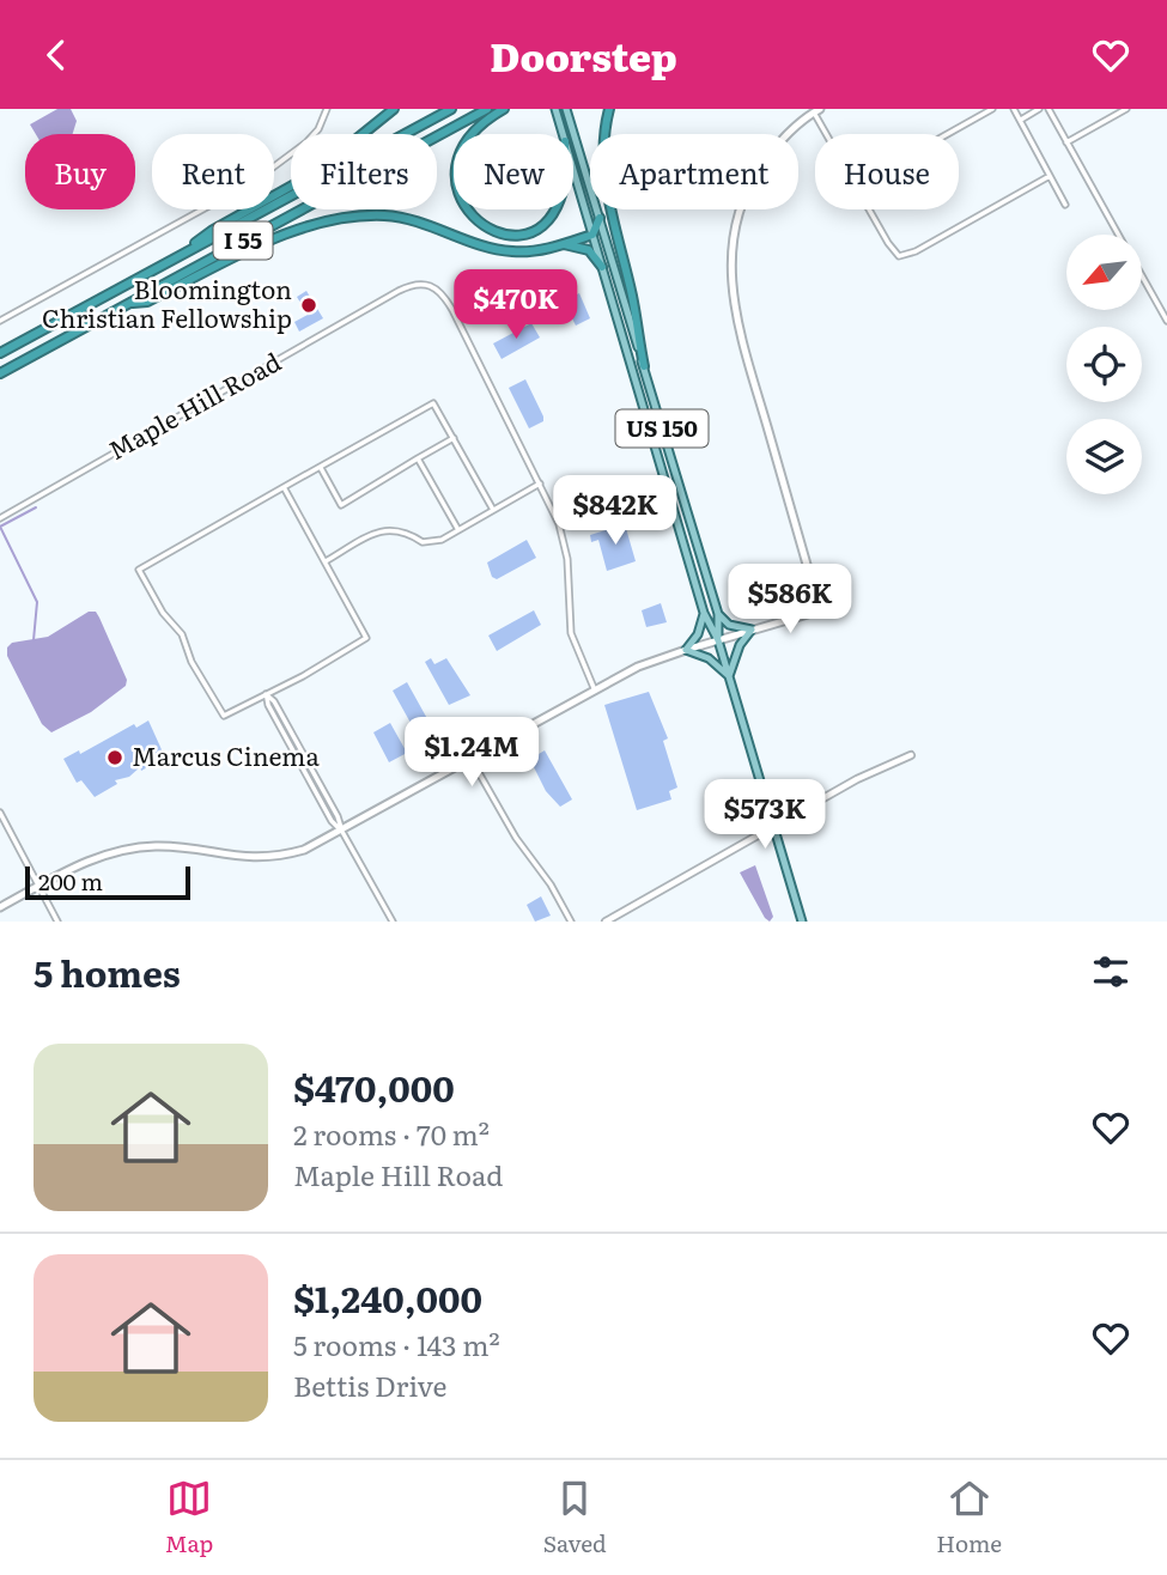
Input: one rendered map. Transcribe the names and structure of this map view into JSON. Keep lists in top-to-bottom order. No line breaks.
{"streets":{"highway":["I 55"],"main road":["US 150"],"street":["Maple Hill Road"]},"places":["Bloomington Christian Fellowship","Marcus Cinema"],"scale_bar":"200 m","north":"bottom left","page":{"header":"Doorstep","chip":["Buy","Rent","Filters","New","Apartment","House"],"price":["$470K","$842K","$586K","$1.24M","$573K"],"scale":"200 m","heading":"5 homes","list":[{"name":"$470,000","note":"2 rooms · 70 m² · Maple Hill Road"},{"name":"$1,240,000","note":"5 rooms · 143 m² · Bettis Drive"}],"tabs":["Map","Saved","Home"]}}
